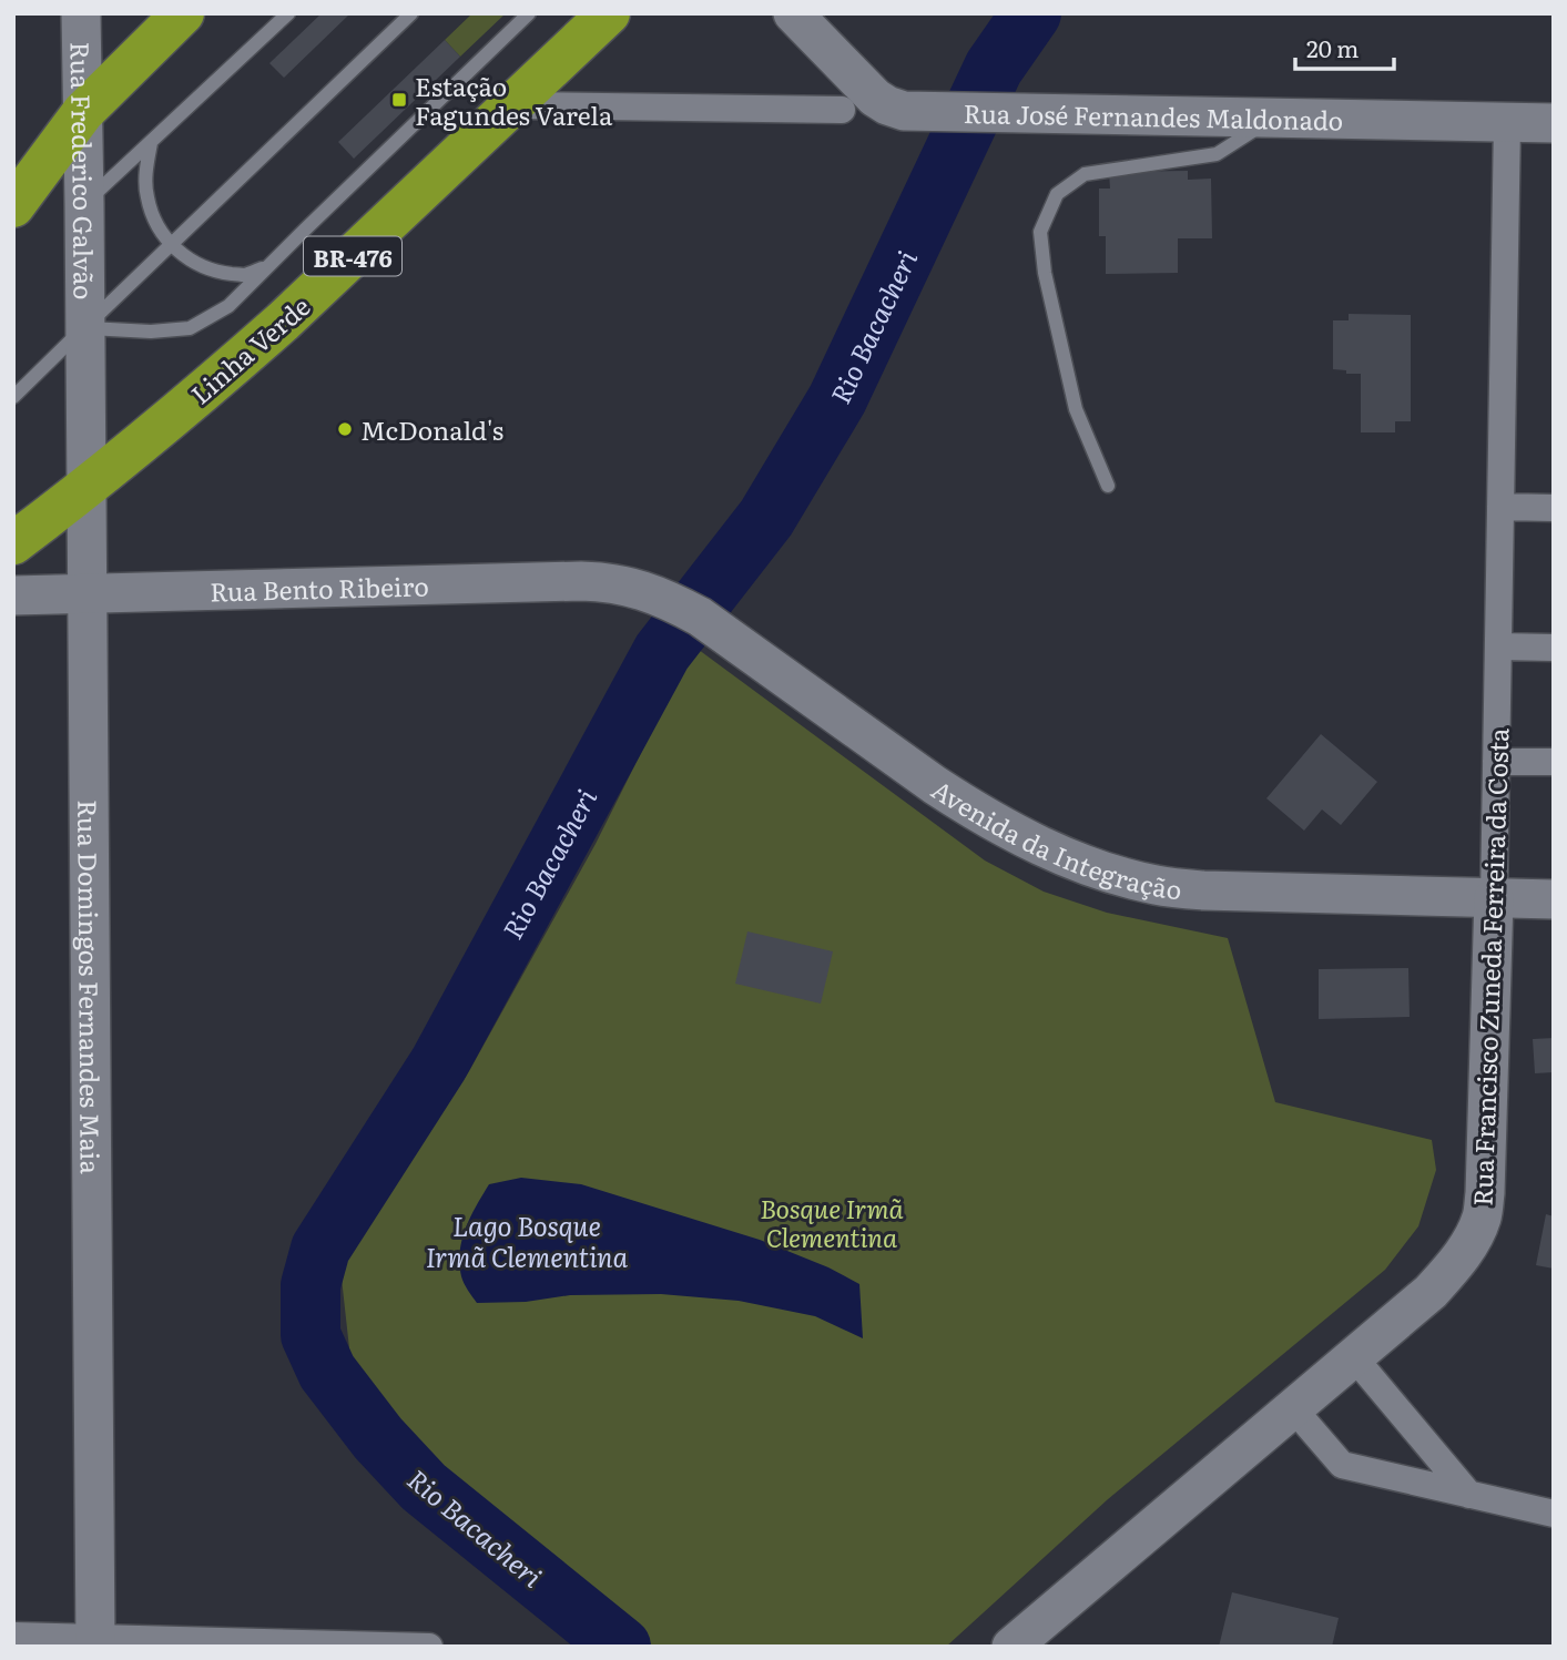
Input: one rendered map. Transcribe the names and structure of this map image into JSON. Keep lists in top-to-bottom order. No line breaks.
{"streets":{"highway":["BR-476","Linha Verde"],"main road":["Rua José Fernandes Maldonado","Rua Frederico Galvão","Rua Bento Ribeiro","Avenida da Integração","Rua Francisco Zuneda Ferreira da Costa","Rua Domingos Fernandes Maia"]},"crossings":[["Rua José Fernandes Maldonado","Rua Francisco Zuneda Ferreira da Costa"],["Rua Frederico Galvão","Rua Domingos Fernandes Maia"],["Linha Verde","Rua Domingos Fernandes Maia"],["Rua Bento Ribeiro","Avenida da Integração"],["Rua Bento Ribeiro","Rua Domingos Fernandes Maia"],["Avenida da Integração","Rua Francisco Zuneda Ferreira da Costa"]],"water":["Rio Bacacheri","Lago Bosque Irmã Clementina"],"parks":["Bosque Irmã Clementina"],"places":{"transit":["Estação Fagundes Varela"],"other":["McDonald's"]},"scale_bar":"20 m"}
